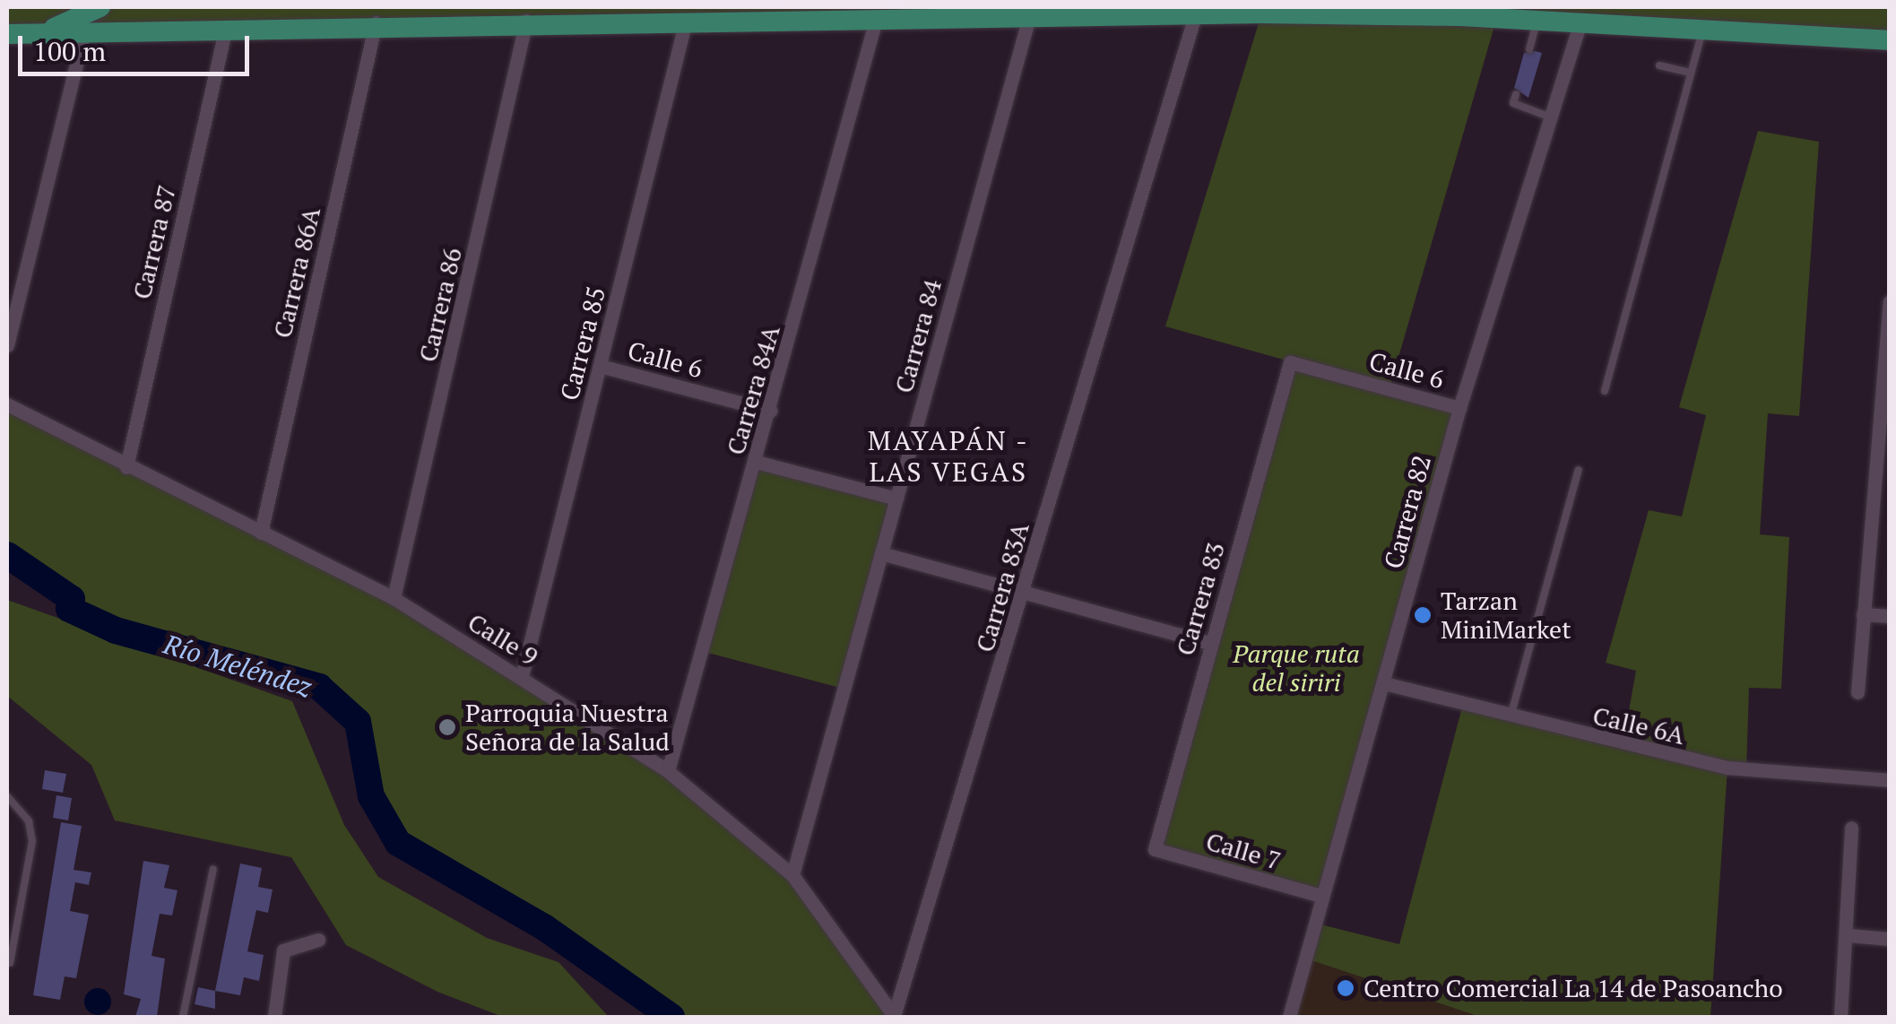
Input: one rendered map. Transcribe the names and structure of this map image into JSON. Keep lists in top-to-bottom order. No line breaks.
{"streets":{"street":["Carrera 87","Carrera 86A","Carrera 86","Carrera 84","Carrera 85","Calle 6","Carrera 84A","Carrera 82","Carrera 83A","Carrera 83","Calle 9","Calle 6A","Calle 7"]},"crossings":[["Carrera 87","Calle 9"],["Carrera 86A","Calle 9"],["Carrera 86","Calle 9"],["Carrera 84","Calle 9"],["Carrera 85","Calle 6"],["Carrera 85","Calle 9"],["Calle 6","Carrera 84A"],["Calle 6","Carrera 82"],["Calle 6","Carrera 83"],["Carrera 84A","Calle 9"],["Carrera 82","Calle 6A"],["Carrera 82","Calle 7"],["Carrera 83A","Calle 9"],["Carrera 83","Calle 7"]],"districts":["MAYAPÁN - LAS VEGAS"],"water":["Río Meléndez"],"parks":["Parque ruta del siriri"],"places":["Tarzan MiniMarket","Parroquia Nuestra Señora de la Salud","Centro Comercial La 14 de Pasoancho"],"scale_bar":"100 m"}
